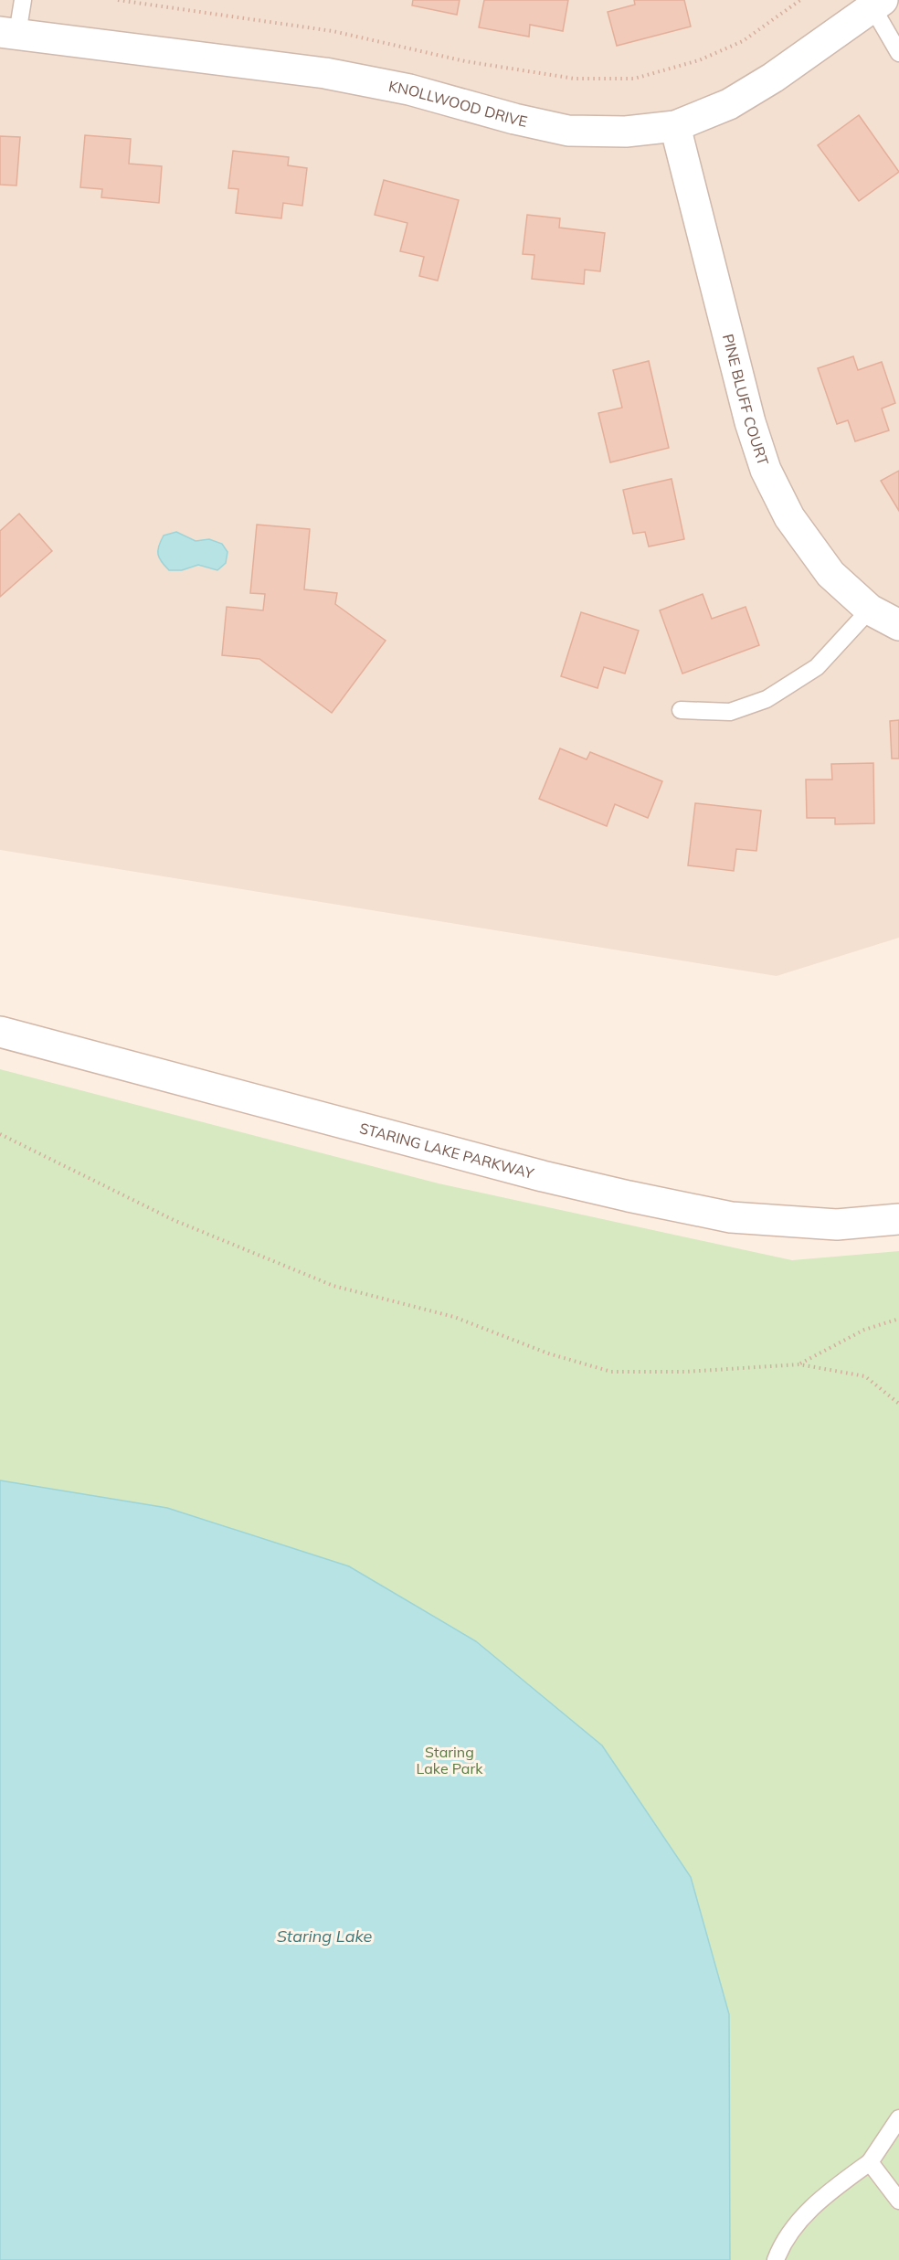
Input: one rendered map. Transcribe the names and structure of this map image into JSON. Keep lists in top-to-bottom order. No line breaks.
{"streets":{"street":["KNOLLWOOD DRIVE","PINE BLUFF COURT","STARING LAKE PARKWAY"]},"crossings":[["KNOLLWOOD DRIVE","PINE BLUFF COURT"]],"water":["Staring Lake"],"parks":["Staring Lake Park"]}
